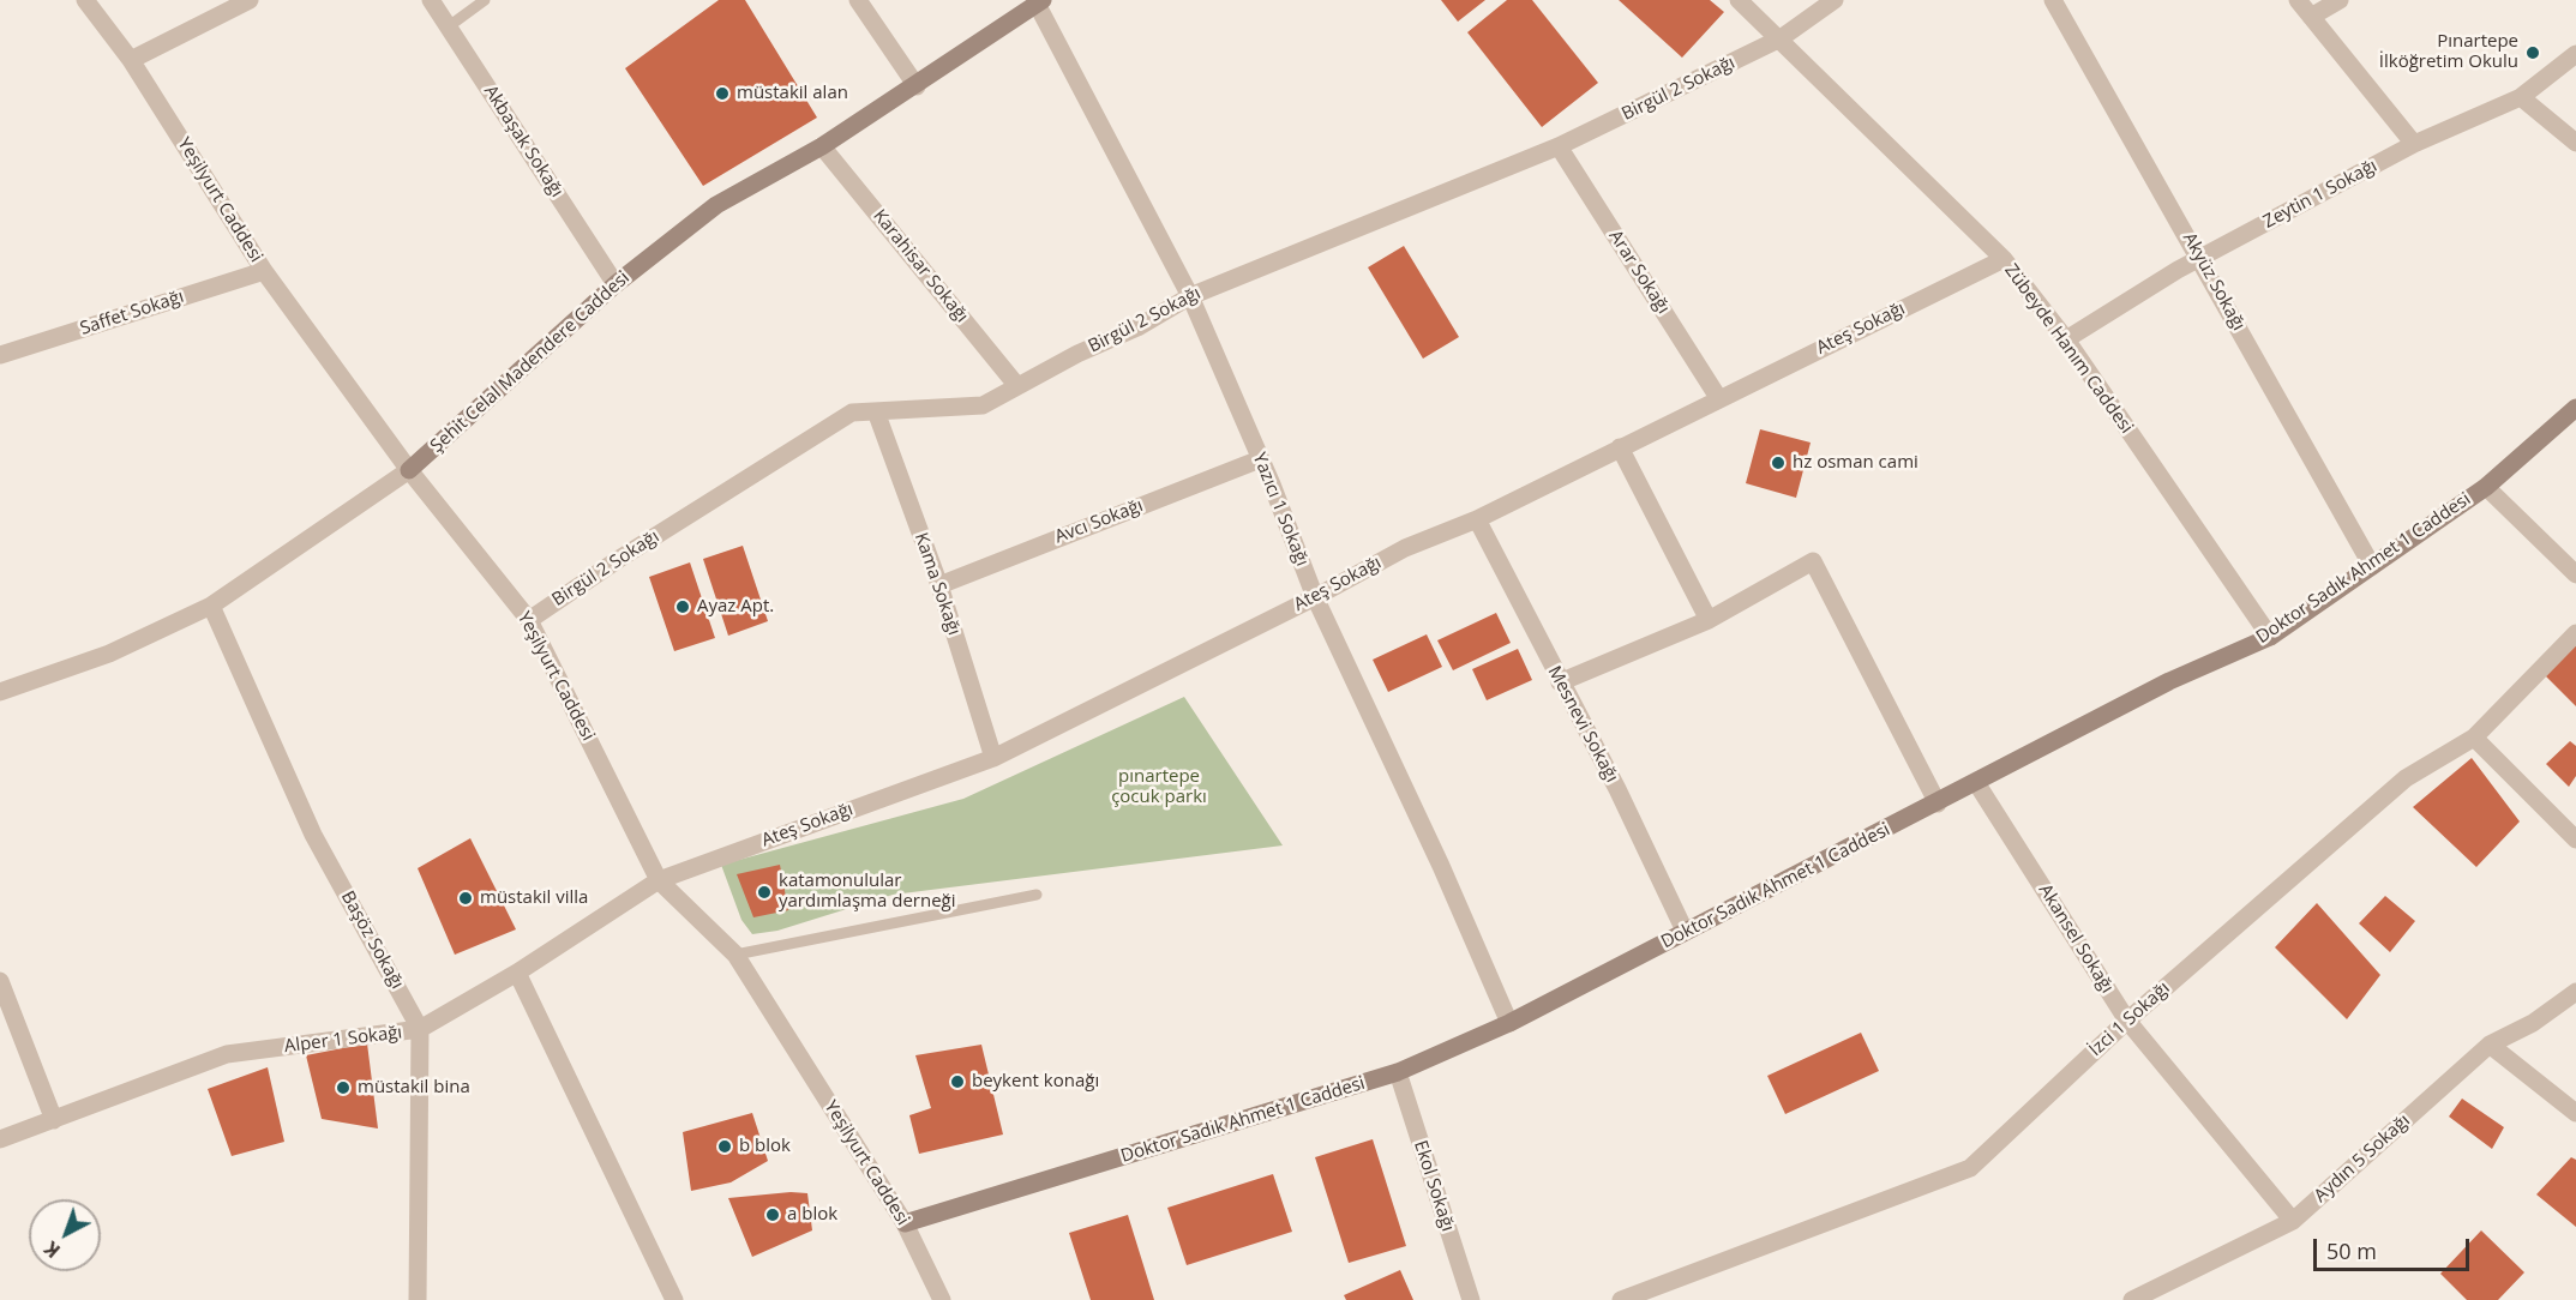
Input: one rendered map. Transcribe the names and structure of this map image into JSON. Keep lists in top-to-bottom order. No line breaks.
{"streets":{"street":["Birgül 2 Sokağı","Akbaşak Sokağı","Zeytin 1 Sokağı","Yeşilyurt Caddesi","Karahisar Sokağı","Arar Sokağı","Akyüz Sokağı","Saffet Sokağı","Ateş Sokağı","Zübeyde Hanım Caddesi","Şehit Celal Madendere Caddesi","Yazıcı 1 Sokağı","Avcı Sokağı","Doktor Sadık Ahmet 1 Caddesi","Kama Sokağı","Mesnevi Sokağı","Akansel Sokağı","Başöz Sokağı","İzci 1 Sokağı","Alper 1 Sokağı","Aydın 5 Sokağı","Ekol Sokağı"]},"crossings":[["Birgül 2 Sokağı","Yeşilyurt Caddesi"],["Birgül 2 Sokağı","Karahisar Sokağı"],["Birgül 2 Sokağı","Arar Sokağı"],["Birgül 2 Sokağı","Zübeyde Hanım Caddesi"],["Birgül 2 Sokağı","Yazıcı 1 Sokağı"],["Birgül 2 Sokağı","Kama Sokağı"],["Akbaşak Sokağı","Şehit Celal Madendere Caddesi"],["Zeytin 1 Sokağı","Akyüz Sokağı"],["Zeytin 1 Sokağı","Zübeyde Hanım Caddesi"],["Yeşilyurt Caddesi","Saffet Sokağı"],["Yeşilyurt Caddesi","Ateş Sokağı"],["Yeşilyurt Caddesi","Şehit Celal Madendere Caddesi"],["Yeşilyurt Caddesi","Doktor Sadık Ahmet 1 Caddesi"],["Yeşilyurt Caddesi","Alper 1 Sokağı"],["Karahisar Sokağı","Şehit Celal Madendere Caddesi"],["Arar Sokağı","Ateş Sokağı"],["Akyüz Sokağı","Doktor Sadık Ahmet 1 Caddesi"],["Ateş Sokağı","Zübeyde Hanım Caddesi"],["Ateş Sokağı","Yazıcı 1 Sokağı"],["Ateş Sokağı","Kama Sokağı"],["Ateş Sokağı","Mesnevi Sokağı"],["Ateş Sokağı","Alper 1 Sokağı"],["Zübeyde Hanım Caddesi","Doktor Sadık Ahmet 1 Caddesi"],["Şehit Celal Madendere Caddesi","Yazıcı 1 Sokağı"],["Şehit Celal Madendere Caddesi","Başöz Sokağı"],["Yazıcı 1 Sokağı","Avcı Sokağı"],["Yazıcı 1 Sokağı","Doktor Sadık Ahmet 1 Caddesi"],["Avcı Sokağı","Kama Sokağı"],["Doktor Sadık Ahmet 1 Caddesi","Mesnevi Sokağı"],["Doktor Sadık Ahmet 1 Caddesi","Akansel Sokağı"],["Doktor Sadık Ahmet 1 Caddesi","Ekol Sokağı"],["Akansel Sokağı","İzci 1 Sokağı"],["Akansel Sokağı","Aydın 5 Sokağı"],["Başöz Sokağı","Alper 1 Sokağı"]],"parks":["pınartepe çocuk parkı"],"places":["Pınartepe İlköğretim Okulu","müstakil alan","hz osman cami","Ayaz Apt.","katamonulular yardımlaşma derneği","müstakil villa","beykent konağı","müstakil bina","b blok","a blok"],"scale_bar":"50 m","north":"bottom left"}
